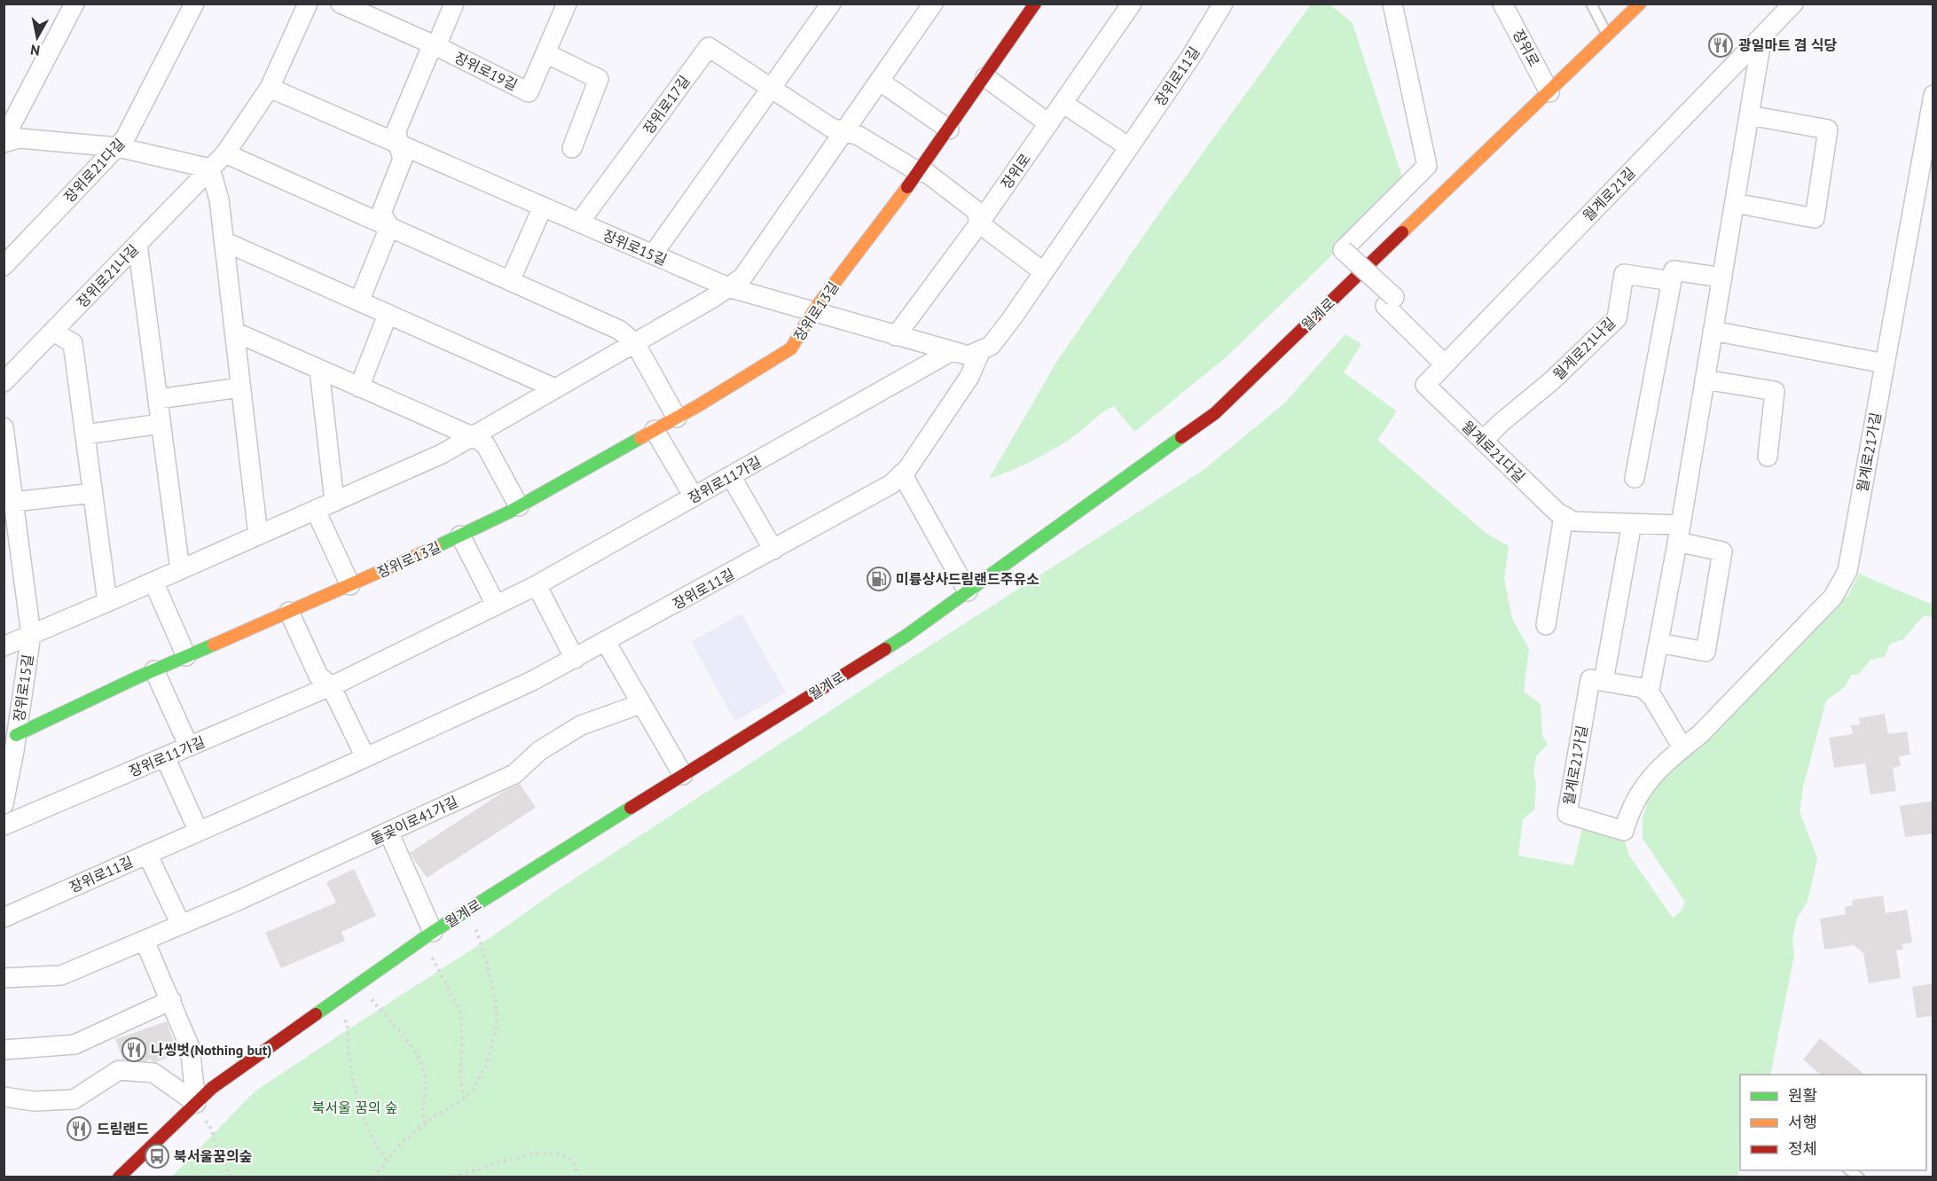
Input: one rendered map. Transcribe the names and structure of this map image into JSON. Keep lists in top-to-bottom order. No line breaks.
{"streets":{"main road":["장위로13길","월계로"],"street":["장위로","장위로19길","장위로11길","장위로17길","장위로21다길","월계로21길","장위로15길","장위로21나길","월계로21나길","월계로21다길","월계로21가길","장위로11가길","돌곶이로41가길"]},"crossings":[["장위로","월계로"],["장위로17길","장위로15길"],["월계로21길","월계로21다길"],["장위로15길","장위로21나길"],["장위로15길","장위로13길"],["월계로","돌곶이로41가길"],["월계로21나길","월계로21다길"]],"parks":["북서울 꿈의 숲"],"places":{"restaurant":["광일마트 겸 식당","나씽벗(Nothing but)","드림랜드"],"fuel station":["미륭상사드림랜드주유소"],"bus stop":["북서울꿈의숲"]},"legend":["원활","서행","정체"],"north":"bottom"}
